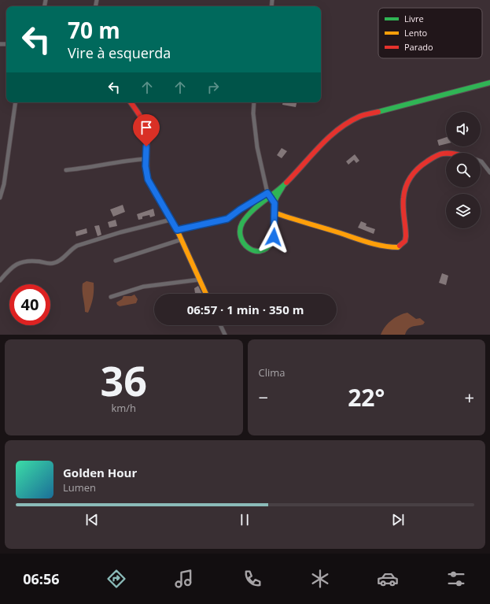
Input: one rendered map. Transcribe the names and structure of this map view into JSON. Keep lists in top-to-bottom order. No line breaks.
{"legend":["Livre","Lento","Parado"],"page":{"turn":["70 m","Vire à esquerda"],"limit":"40","trip":"06:57 · 1 min · 350 m","tile":[["36","km/h"],"Clima"],"heat":["−","22°","+"],"song":["Golden Hour","Lumen"],"tabs":"06:56"}}
